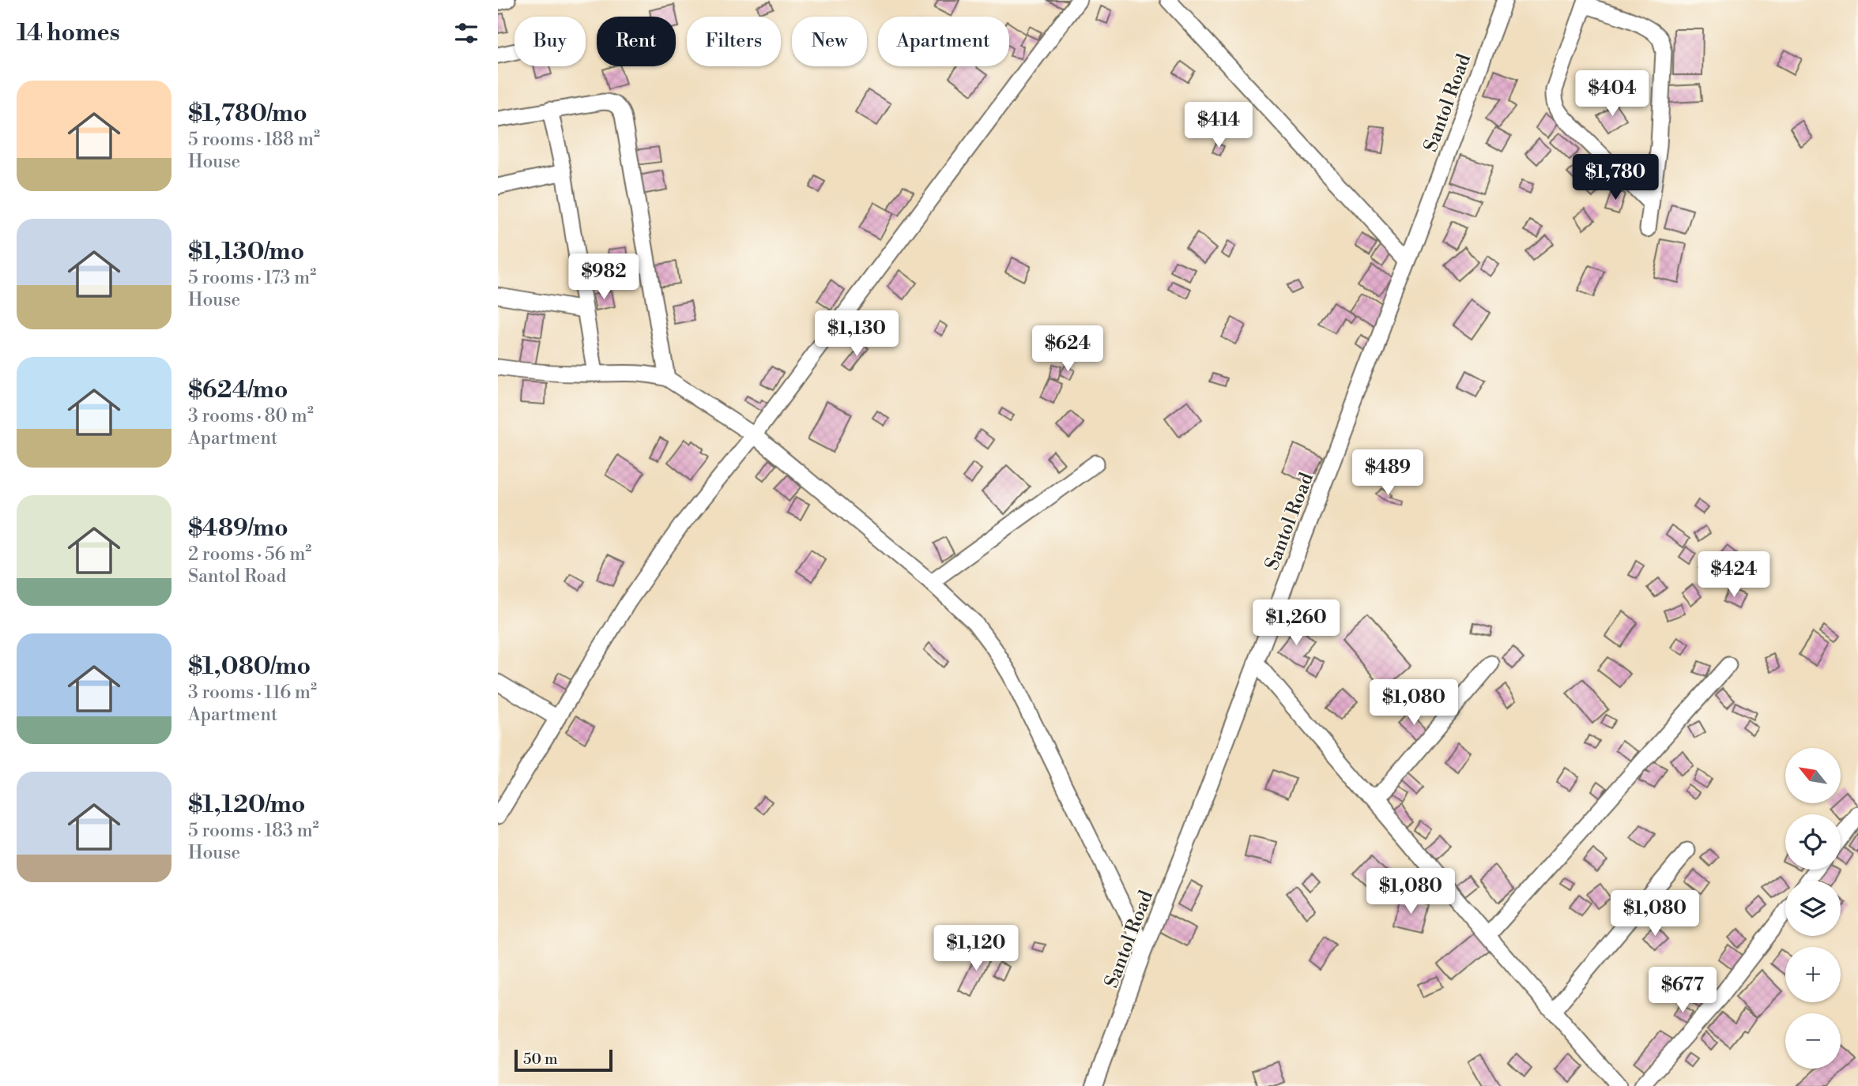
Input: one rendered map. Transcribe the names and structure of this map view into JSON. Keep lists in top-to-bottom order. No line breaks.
{"streets":{"street":["Santol Road"]},"scale_bar":"50 m","north":"top left","page":{"heading":"14 homes","chip":["Buy","Rent","Filters","New","Apartment"],"list":[{"name":"$1,780/mo","note":"5 rooms · 188 m² · House"},{"name":"$1,130/mo","note":"5 rooms · 173 m² · House"},{"name":"$624/mo","note":"3 rooms · 80 m² · Apartment"},{"name":"$489/mo","note":"2 rooms · 56 m² · Santol Road"},{"name":"$1,080/mo","note":"3 rooms · 116 m² · Apartment"},{"name":"$1,120/mo","note":"5 rooms · 183 m² · House"}],"price":["$404","$414","$1,780","$982","$1,130","$624","$489","$424","$1,260","$1,080","$1,080","$1,080","$1,120","$677"],"map_buttons":["+","−"],"scale":"50 m"}}
